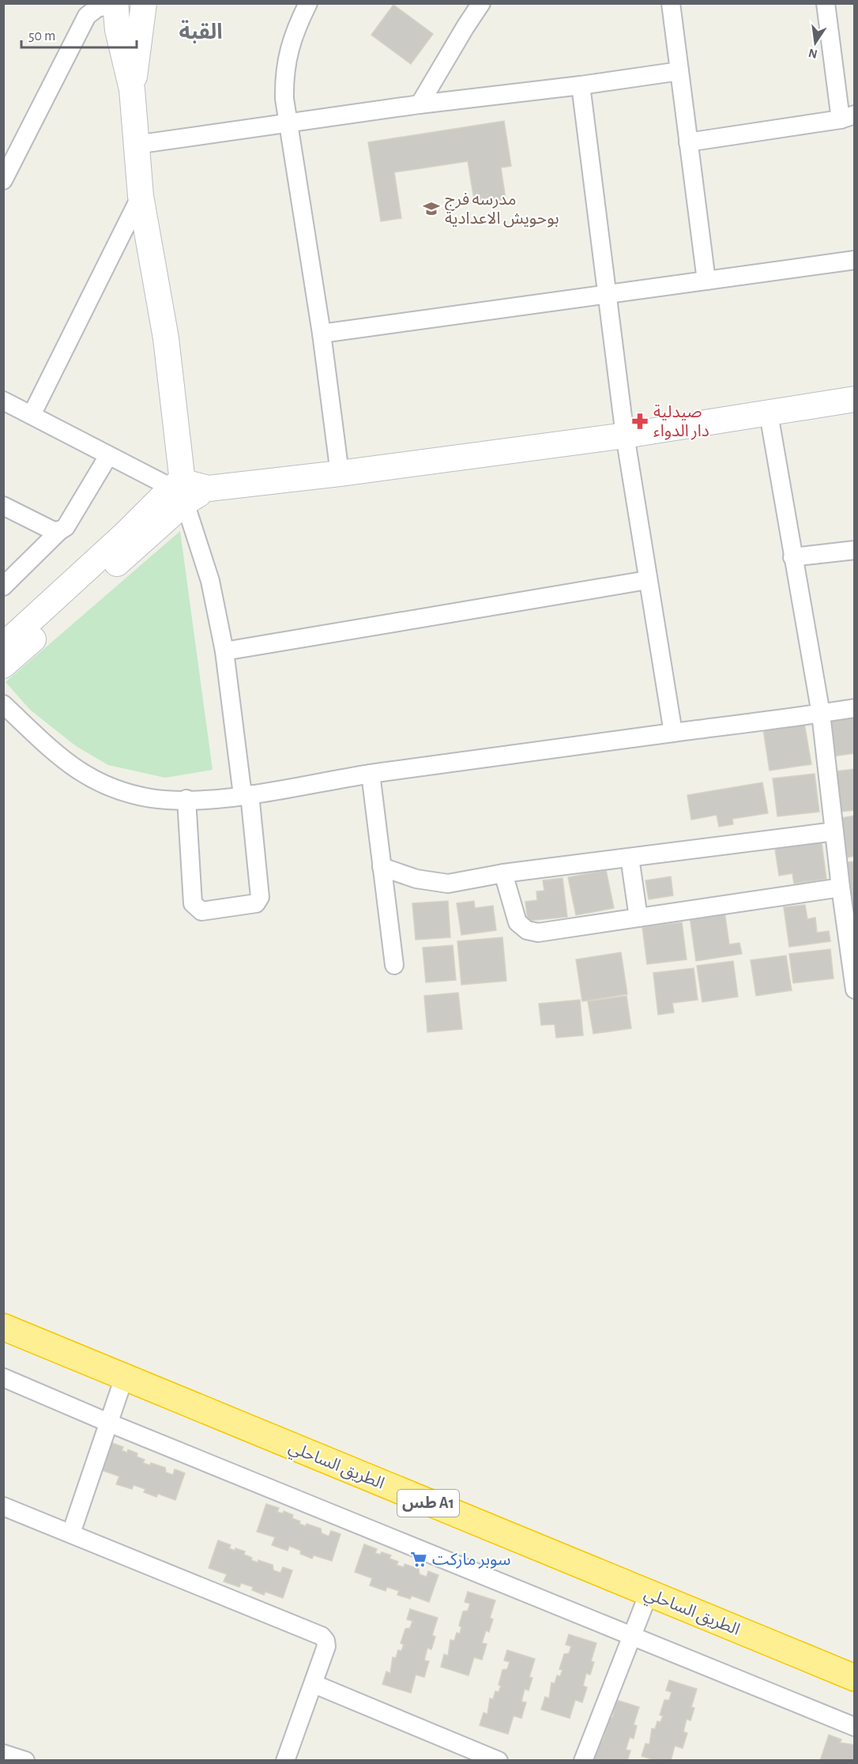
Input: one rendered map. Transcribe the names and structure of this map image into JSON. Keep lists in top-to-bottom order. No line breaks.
{"streets":{"highway":["الطريق الساحلي","طس A1"]},"districts":["القبة"],"places":{"school or university":["مدرسه فرج بوحويش الاعدادية"],"pharmacy":["صيدلية دار الدواء"],"supermarket":["سوبر ماركت"]},"scale_bar":"50 m","north":"bottom"}
